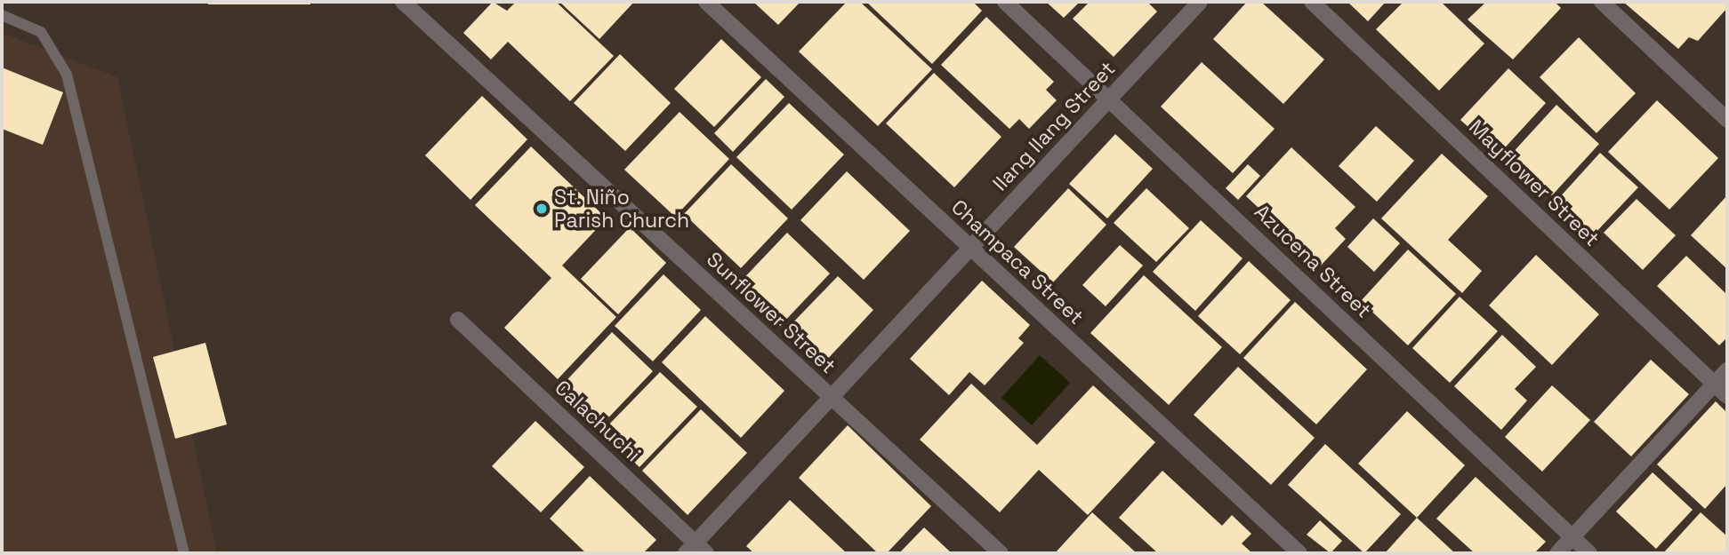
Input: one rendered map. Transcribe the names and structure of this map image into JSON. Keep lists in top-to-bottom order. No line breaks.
{"streets":{"street":["Ilang Ilang Street","Mayflower Street","Azucena Street","Champaca Street","Sunflower Street","Calachuchi"]},"crossings":[["Ilang Ilang Street","Azucena Street"],["Ilang Ilang Street","Champaca Street"],["Ilang Ilang Street","Sunflower Street"],["Ilang Ilang Street","Calachuchi"]],"places":["St. Niño Parish Church"]}
